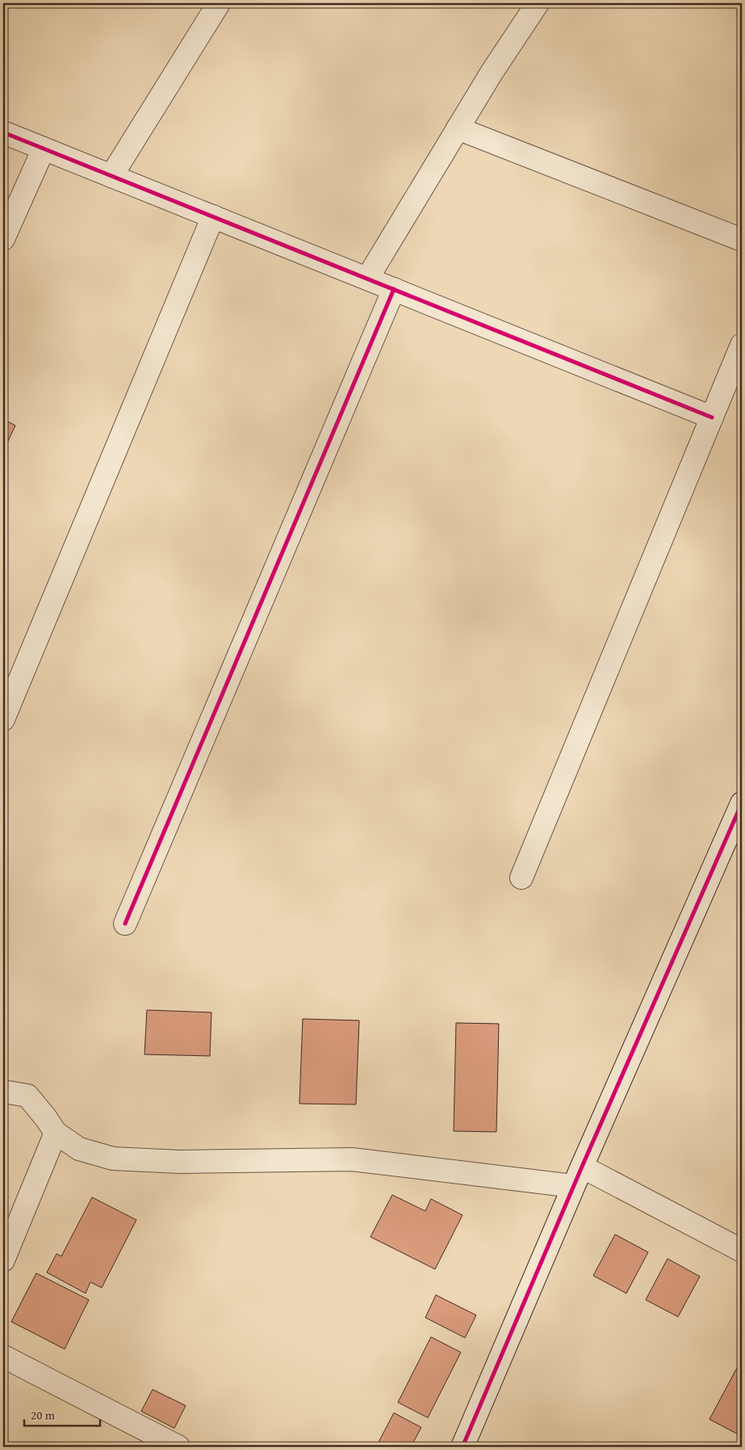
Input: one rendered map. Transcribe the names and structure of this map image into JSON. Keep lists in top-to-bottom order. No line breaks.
{"scale_bar":"20 m"}
